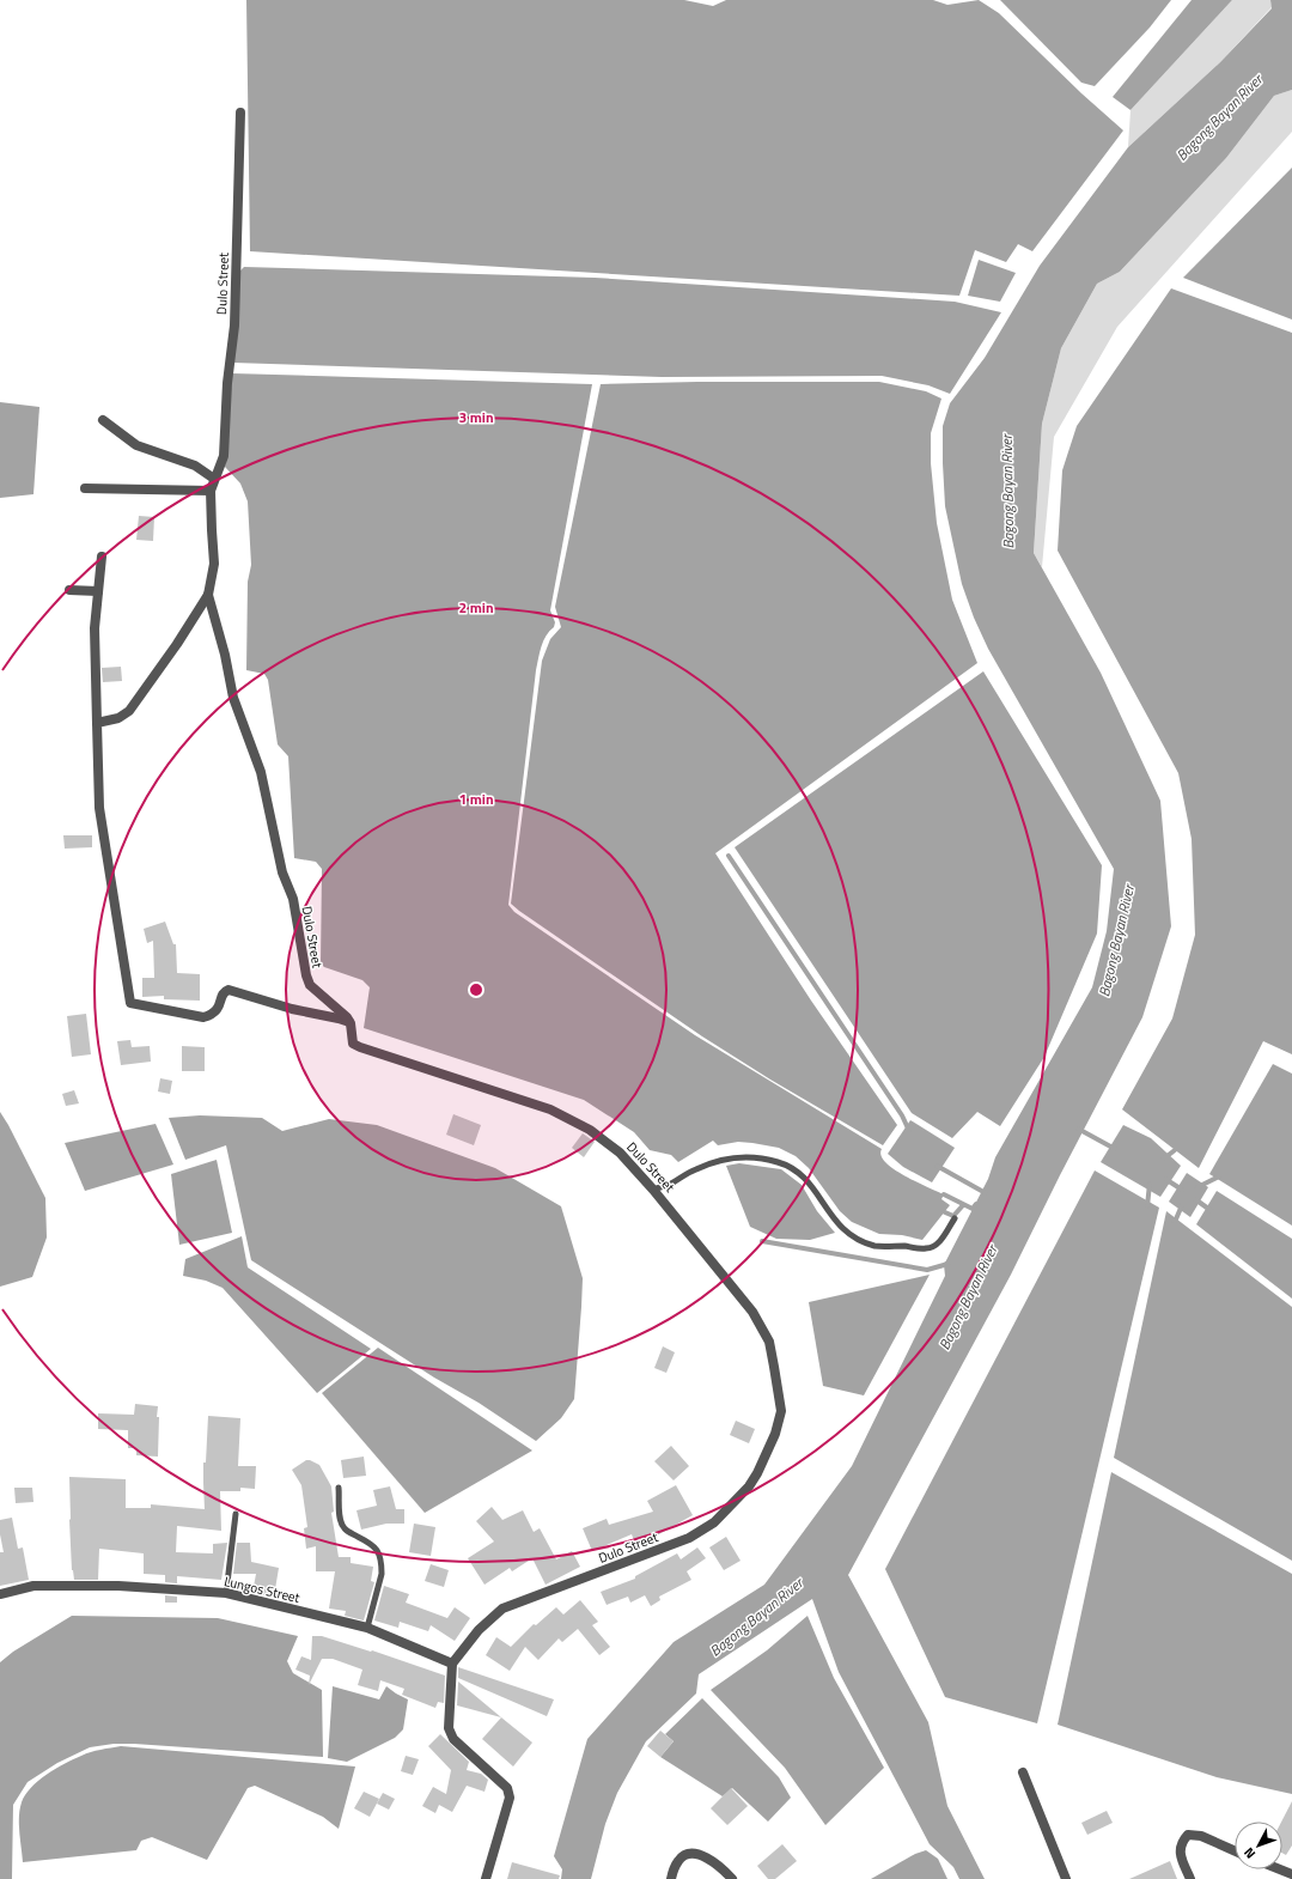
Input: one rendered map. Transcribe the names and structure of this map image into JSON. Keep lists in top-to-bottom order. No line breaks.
{"streets":{"street":["Dulo Street","Lungos Street"]},"crossings":[["Dulo Street","Lungos Street"]],"water":["Bagong Bayan River"],"north":"bottom left","rings":["3 min","2 min","1 min"]}
